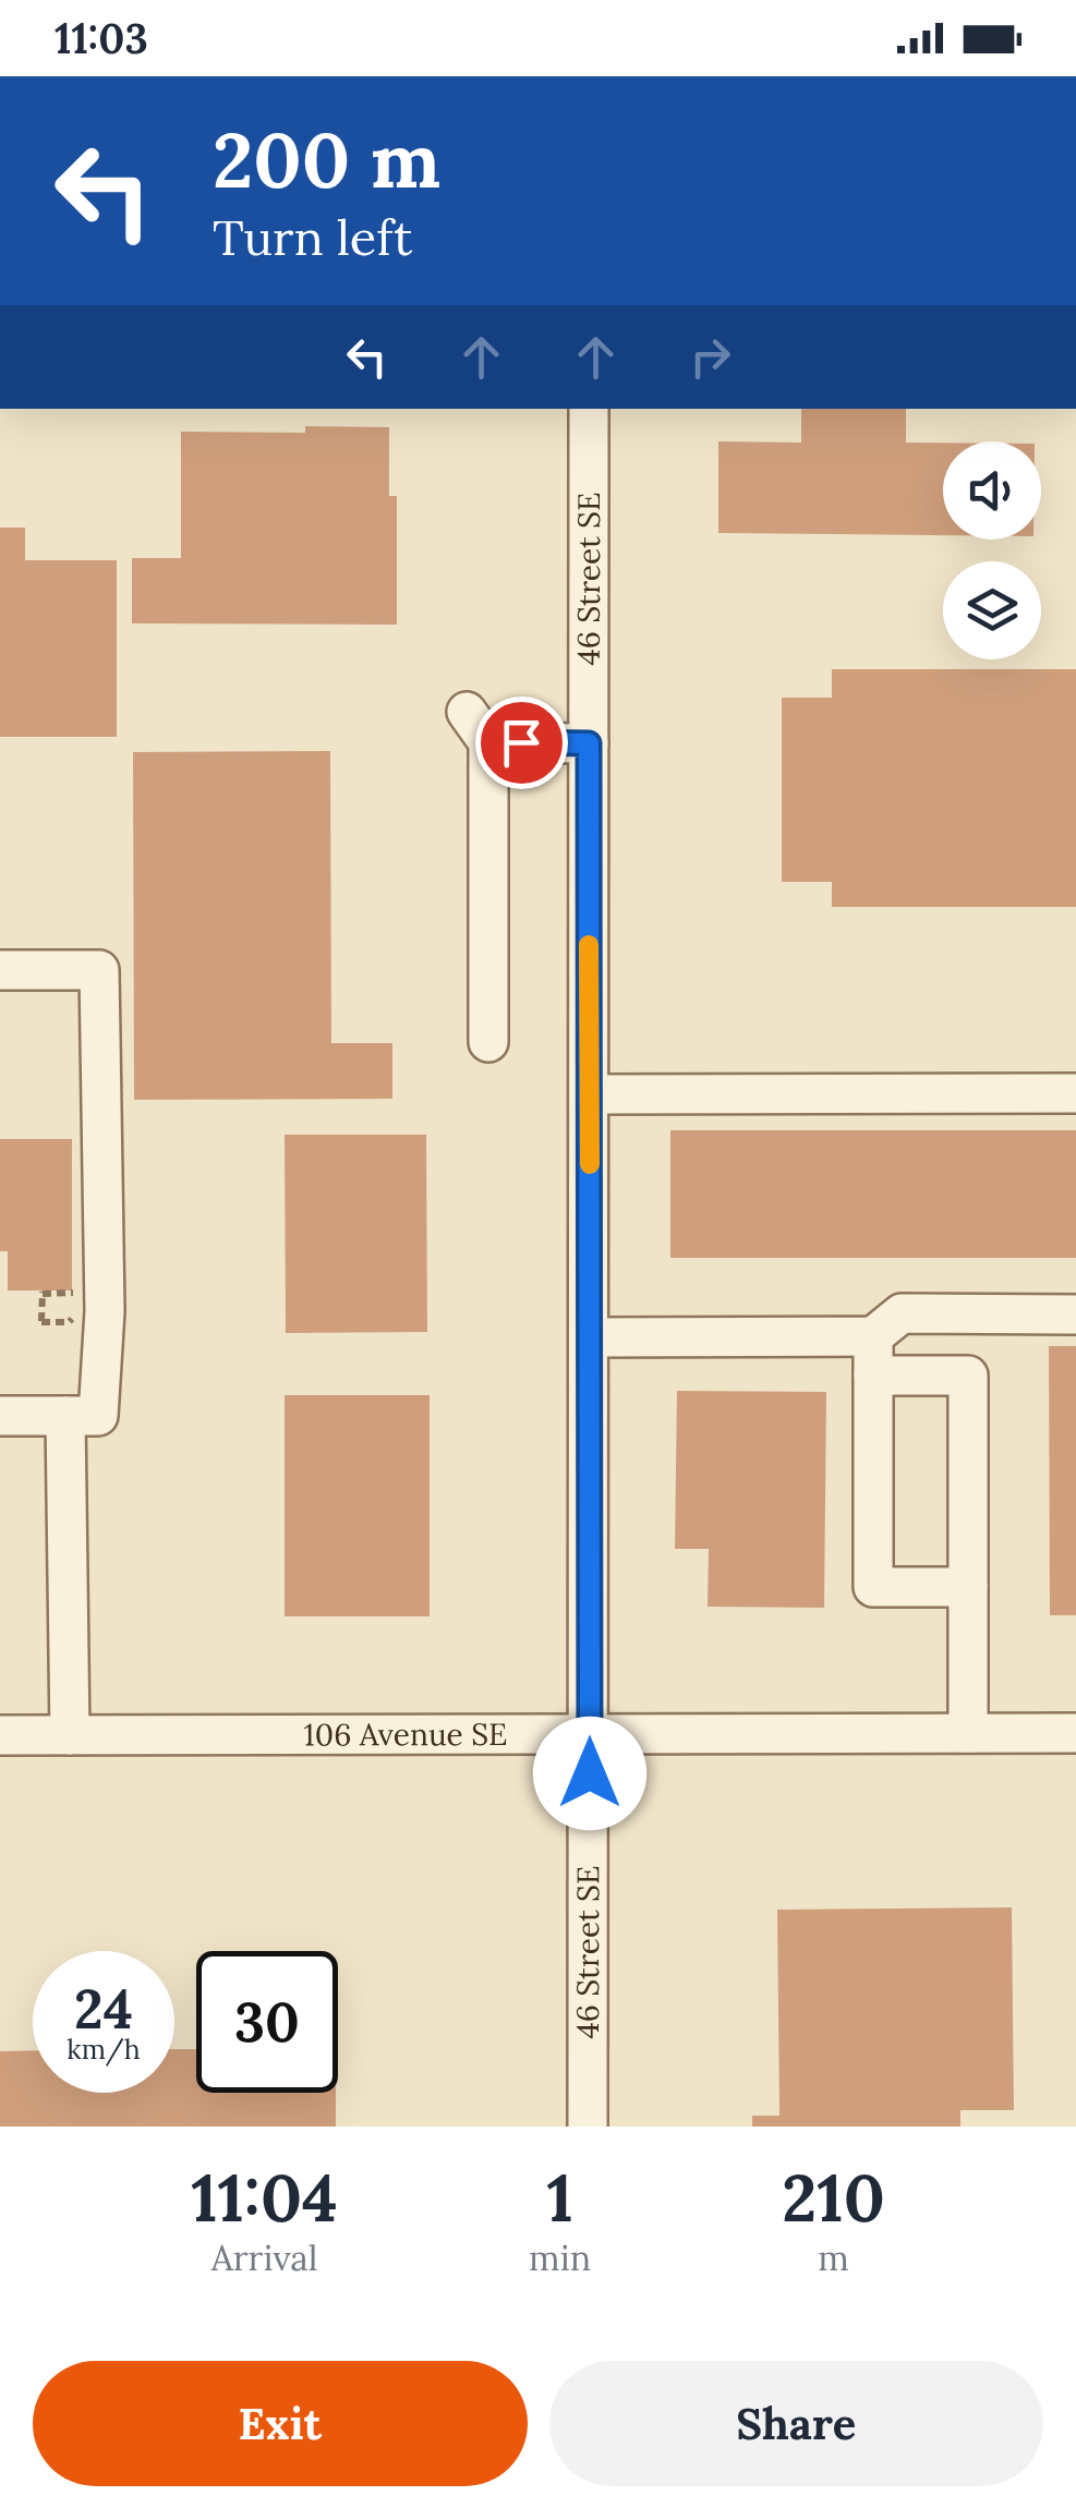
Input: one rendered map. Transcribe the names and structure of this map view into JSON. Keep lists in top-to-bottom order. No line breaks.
{"streets":{"street":["46 Street SE","106 Avenue SE"]},"crossings":[["46 Street SE","106 Avenue SE"]],"page":{"status":"11:03","turn":["200 m","Turn left"],"speed":"24 km/h","limit":"30","eta":["11:04","Arrival","1","min","210","m"],"buttons":["Exit","Share"]}}
